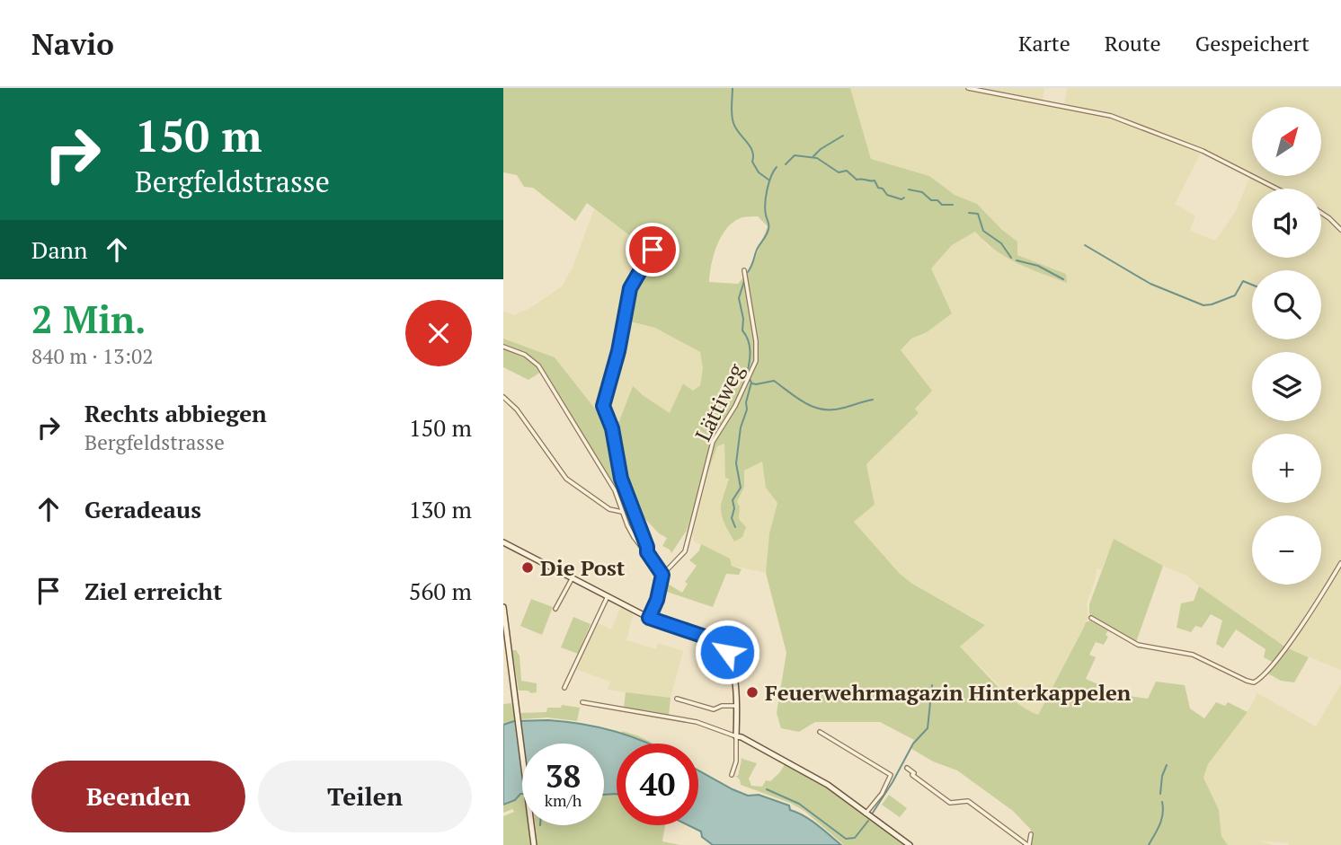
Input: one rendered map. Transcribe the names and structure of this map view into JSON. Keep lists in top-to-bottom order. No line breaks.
{"streets":{"street":["Lättiweg"]},"places":["Die Post","Feuerwehrmagazin Hinterkappelen"],"north":"top right","page":{"header":"Navio","nav":["Karte","Route","Gespeichert"],"turn":["150 m","Bergfeldstrasse"],"map_buttons":["+","−"],"then":"Dann","heading":["2 Min.","840 m · 13:02"],"list":[{"name":"Rechts abbiegen","note":"Bergfeldstrasse","value":"150 m"},{"name":"Geradeaus","value":"130 m"},{"name":"Ziel erreicht","value":"560 m"}],"speed":"38 km/h","limit":"40","buttons":["Beenden","Teilen"]}}
